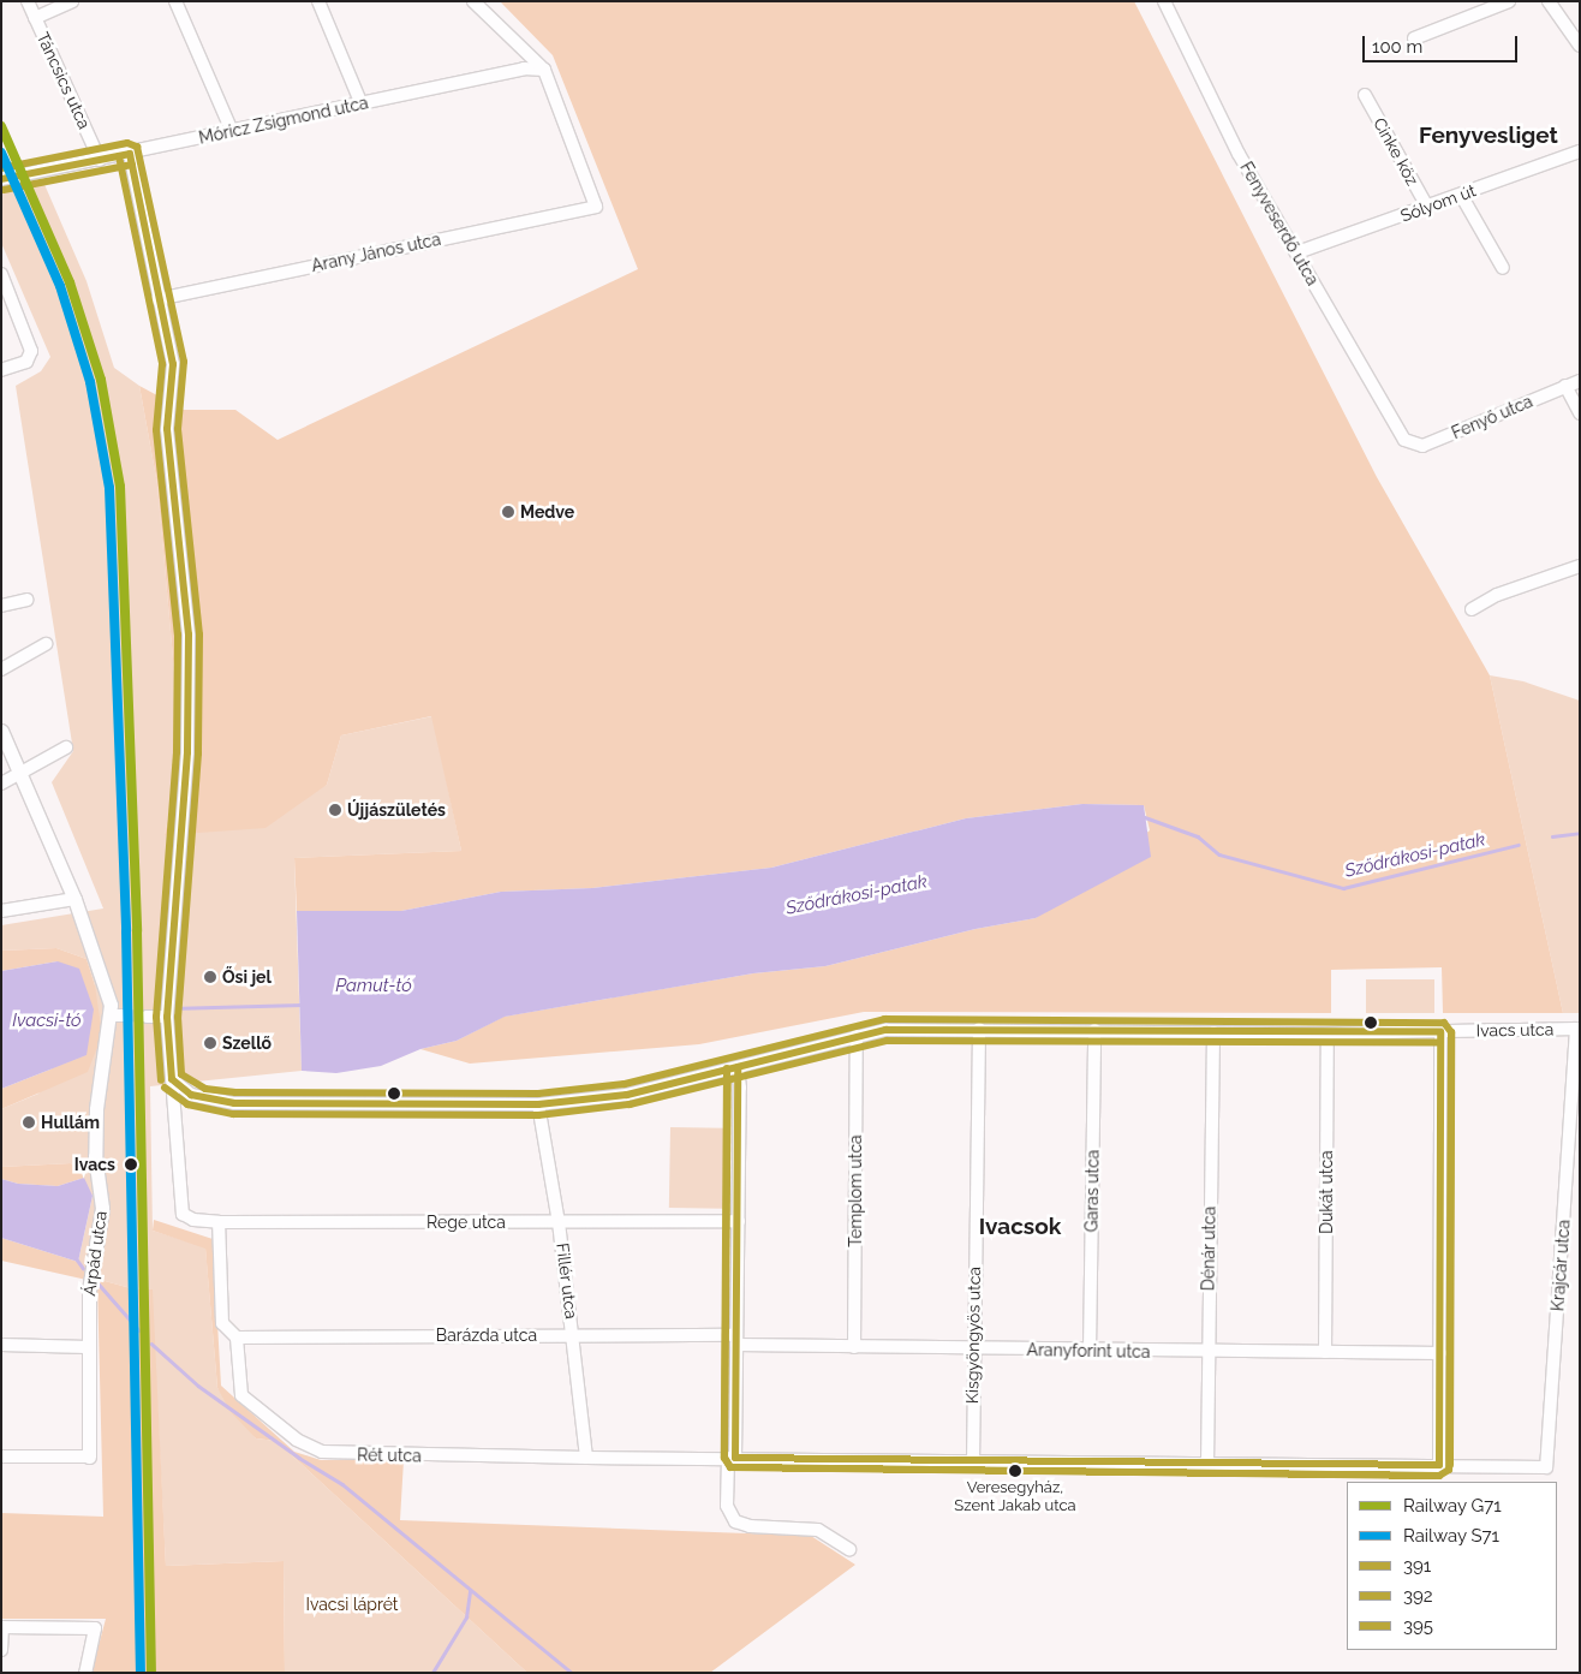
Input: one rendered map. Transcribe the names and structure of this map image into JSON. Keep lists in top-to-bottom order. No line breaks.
{"streets":{"street":["Táncsics utca","Móricz Zsigmond utca","Cinke köz","Sólyom út","Fenyveserdő utca","Arany János utca","Fenyő utca","Ivacs utca","Templom utca","Garas utca","Dukát utca","Rege utca","Dénár utca","Árpád utca","Krajcár utca","Fillér utca","Barázda utca","Kisgyöngyös utca","Aranyforint utca","Rét utca"]},"crossings":[["Táncsics utca","Móricz Zsigmond utca"],["Móricz Zsigmond utca","Arany János utca"],["Cinke köz","Sólyom út"],["Sólyom út","Fenyveserdő utca"],["Fenyveserdő utca","Fenyő utca"],["Ivacs utca","Templom utca"],["Ivacs utca","Garas utca"],["Ivacs utca","Dukát utca"],["Ivacs utca","Rege utca"],["Ivacs utca","Dénár utca"],["Ivacs utca","Krajcár utca"],["Ivacs utca","Fillér utca"],["Ivacs utca","Kisgyöngyös utca"],["Templom utca","Aranyforint utca"],["Garas utca","Aranyforint utca"],["Dukát utca","Aranyforint utca"],["Rege utca","Fillér utca"],["Rege utca","Rét utca"],["Dénár utca","Aranyforint utca"],["Dénár utca","Rét utca"],["Krajcár utca","Rét utca"],["Fillér utca","Barázda utca"],["Fillér utca","Rét utca"],["Barázda utca","Aranyforint utca"],["Barázda utca","Rét utca"],["Kisgyöngyös utca","Aranyforint utca"],["Kisgyöngyös utca","Rét utca"]],"districts":["Fenyvesliget","Ivacsok"],"water":["Sződrákosi-patak","Pamut-tó","Ivacsi-tó"],"parks":["Ivacsi láprét"],"places":["Medve","Újjászületés","Ősi jel","Szellő","Hullám","Ivacs","Veresegyház, Szent Jakab utca"],"lines":["rail line G71","transit line 395","rail line S71","transit line 391","transit line 392"],"legend":["Railway G71","Railway S71","391","392","395"],"scale_bar":"100 m"}
